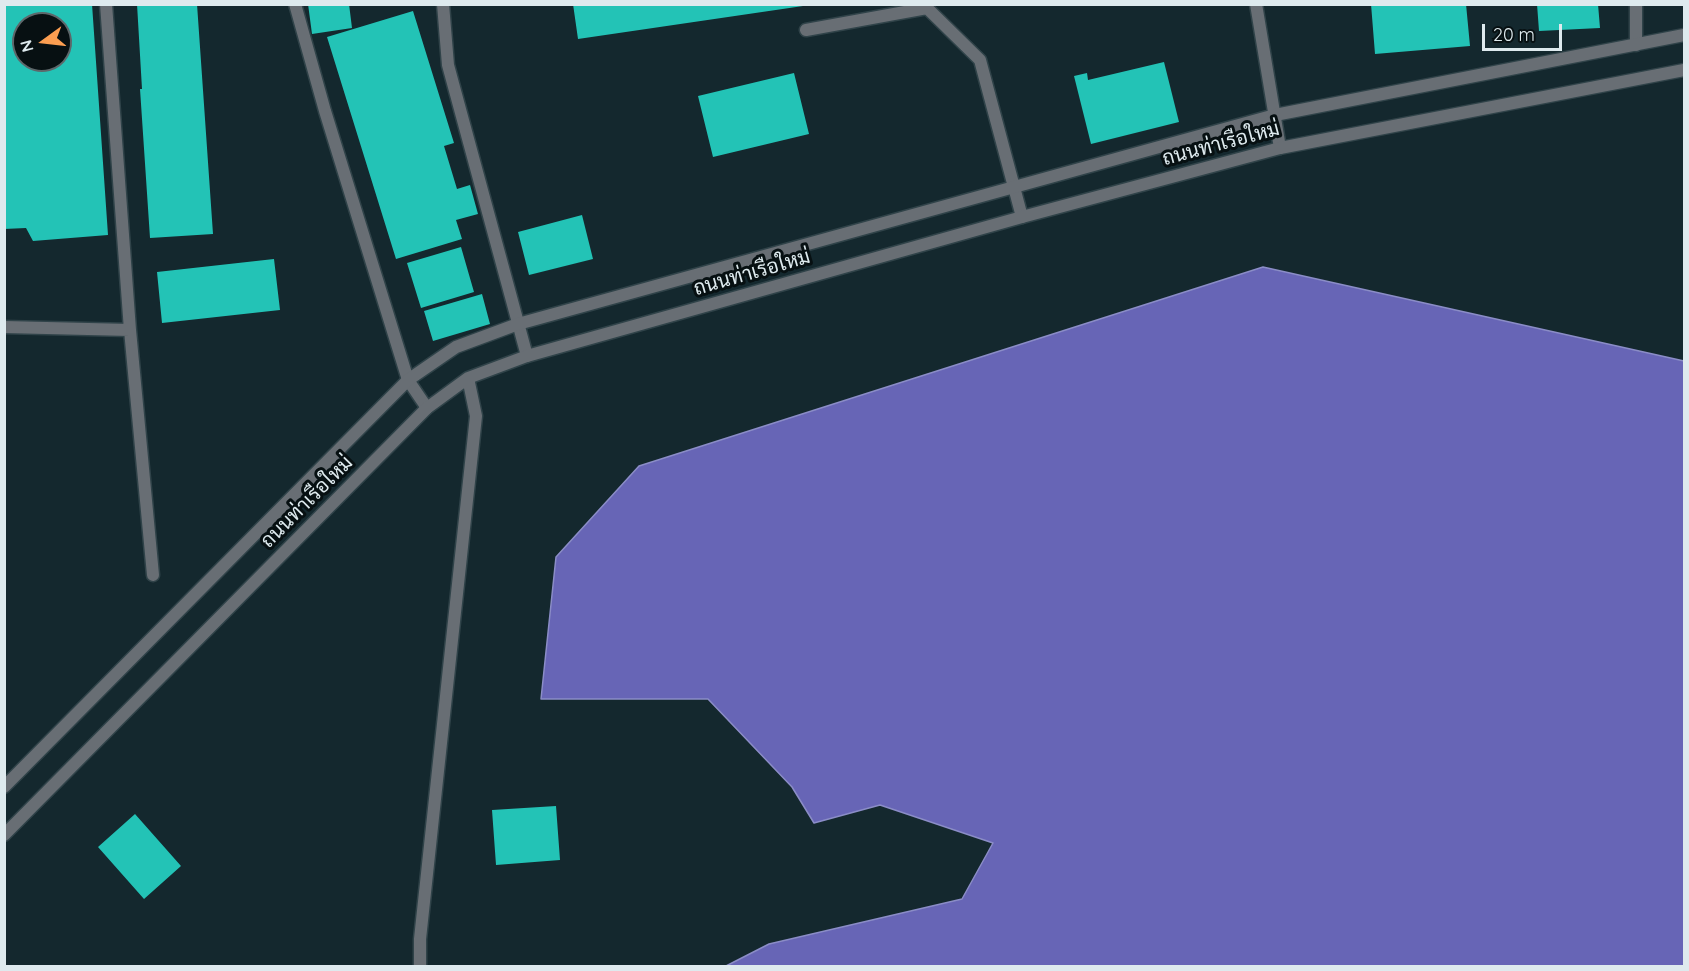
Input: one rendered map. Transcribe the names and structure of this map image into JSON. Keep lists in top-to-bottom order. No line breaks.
{"streets":{"street":["ถนนท่าเรือใหม่"]},"scale_bar":"20 m","north":"left"}
